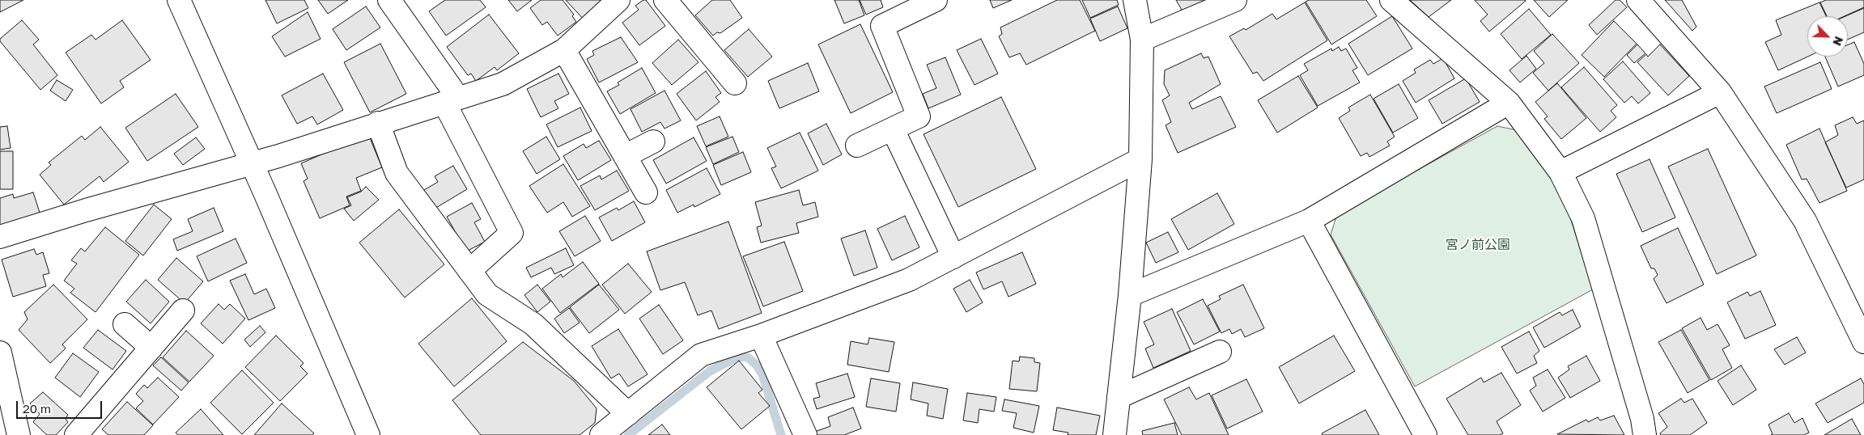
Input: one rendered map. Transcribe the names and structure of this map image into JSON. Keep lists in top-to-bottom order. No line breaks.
{"parks":["宮ノ前公園"],"scale_bar":"20 m","north":"bottom right"}
